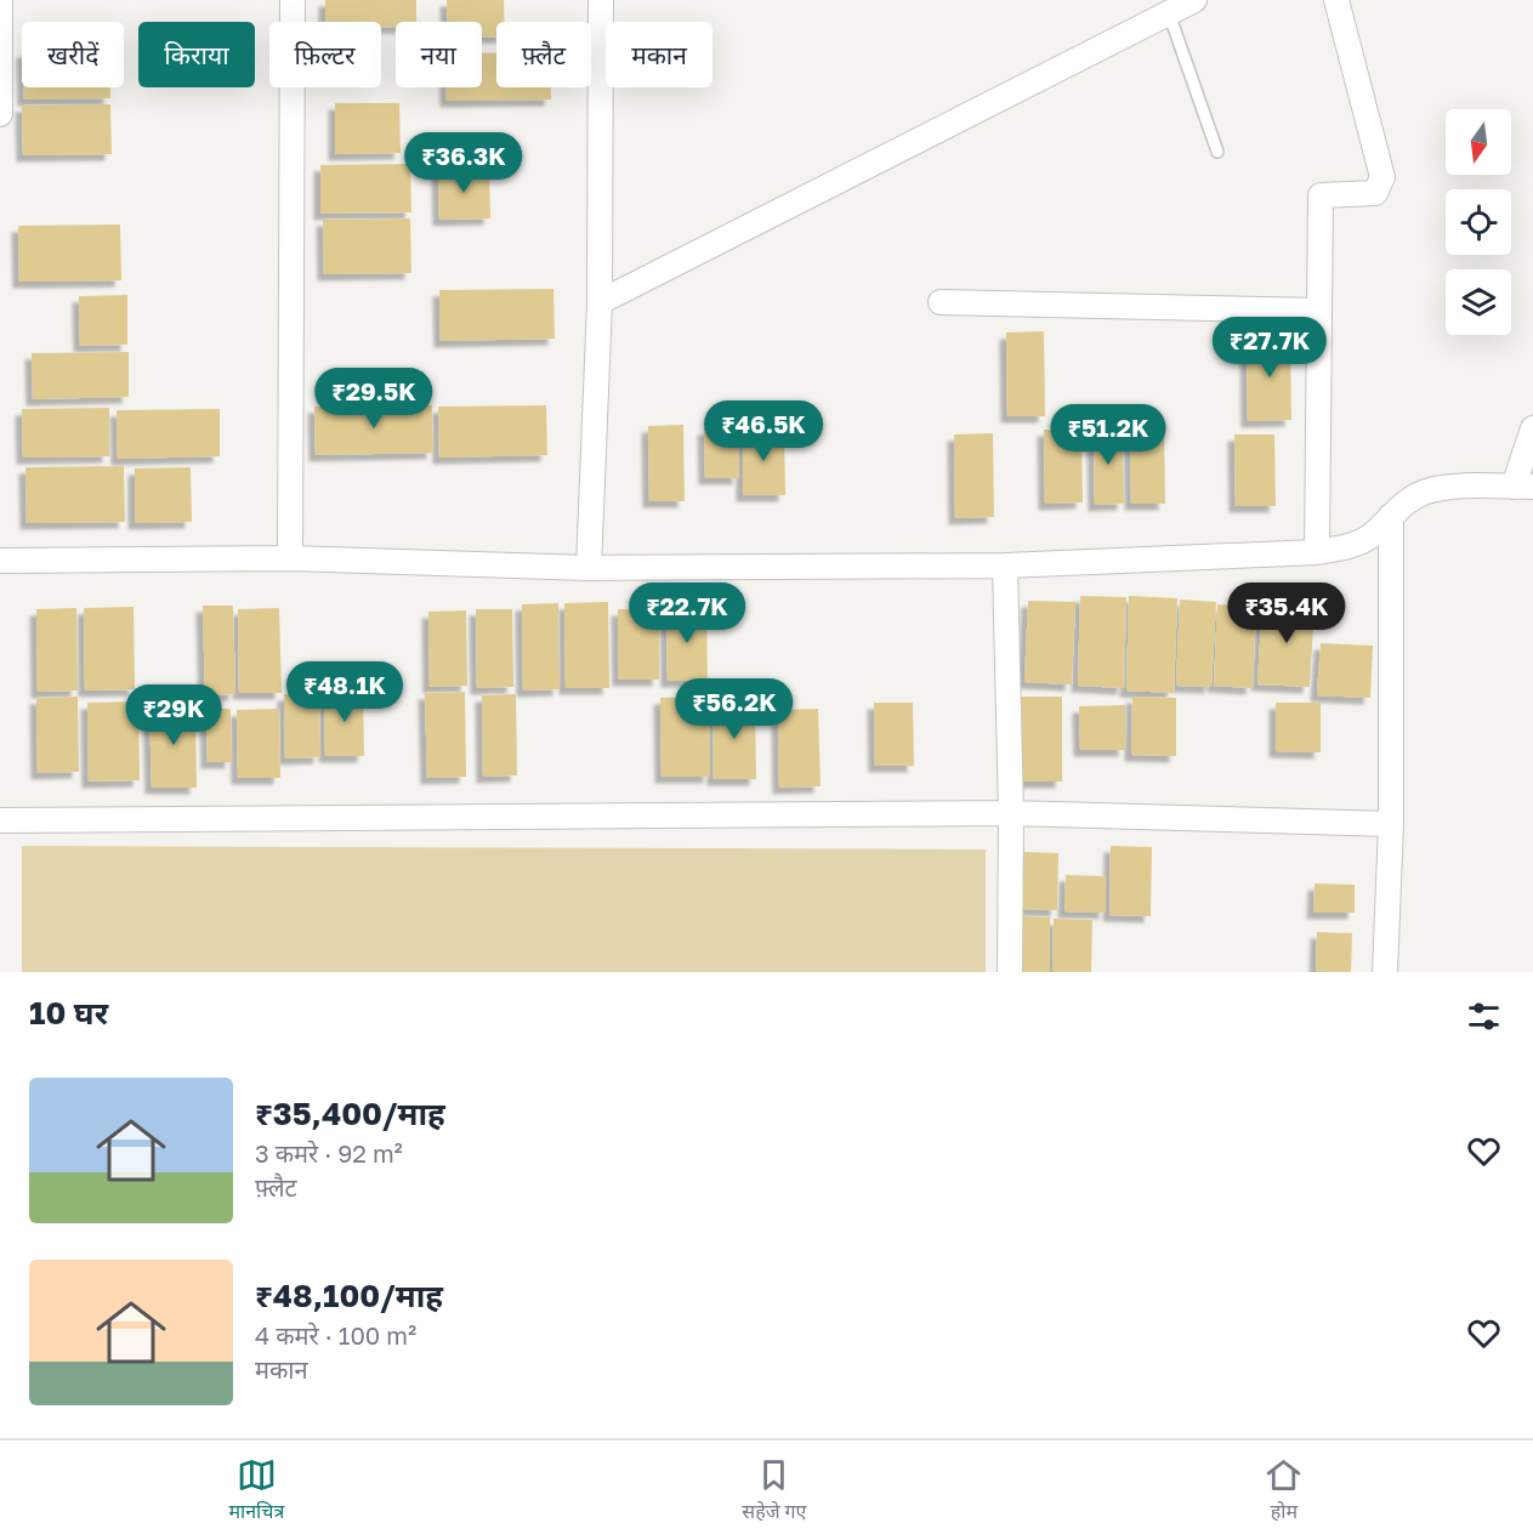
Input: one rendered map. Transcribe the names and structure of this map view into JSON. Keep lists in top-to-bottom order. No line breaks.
{"north":"bottom","page":{"chip":["खरीदें","किराया","फ़िल्टर","नया","फ़्लैट","मकान"],"price":["₹36.3K","₹27.7K","₹29.5K","₹46.5K","₹51.2K","₹22.7K","₹35.4K","₹48.1K","₹56.2K","₹29K"],"heading":"10 घर","list":[{"name":"₹35,400/माह","note":"3 कमरे · 92 m² · फ़्लैट"},{"name":"₹48,100/माह","note":"4 कमरे · 100 m² · मकान"}],"tabs":["मानचित्र","सहेजे गए","होम"]}}
